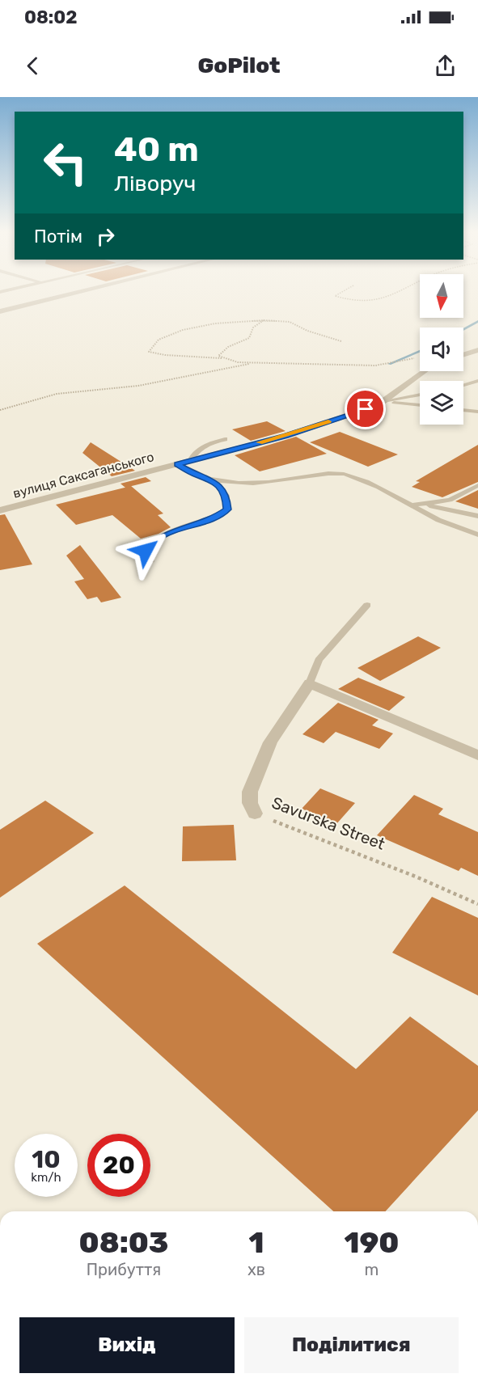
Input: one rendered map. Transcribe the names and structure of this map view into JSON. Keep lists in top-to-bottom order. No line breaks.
{"streets":{"street":["вулиця Саксаганського","Savurska Street"]},"north":"bottom","page":{"status":"08:02","header":"GoPilot","turn":["40 m","Ліворуч"],"then":"Потім","speed":"10 km/h","limit":"20","eta":["08:03","Прибуття","1","хв","190","m"],"buttons":["Вихід","Поділитися"]}}
